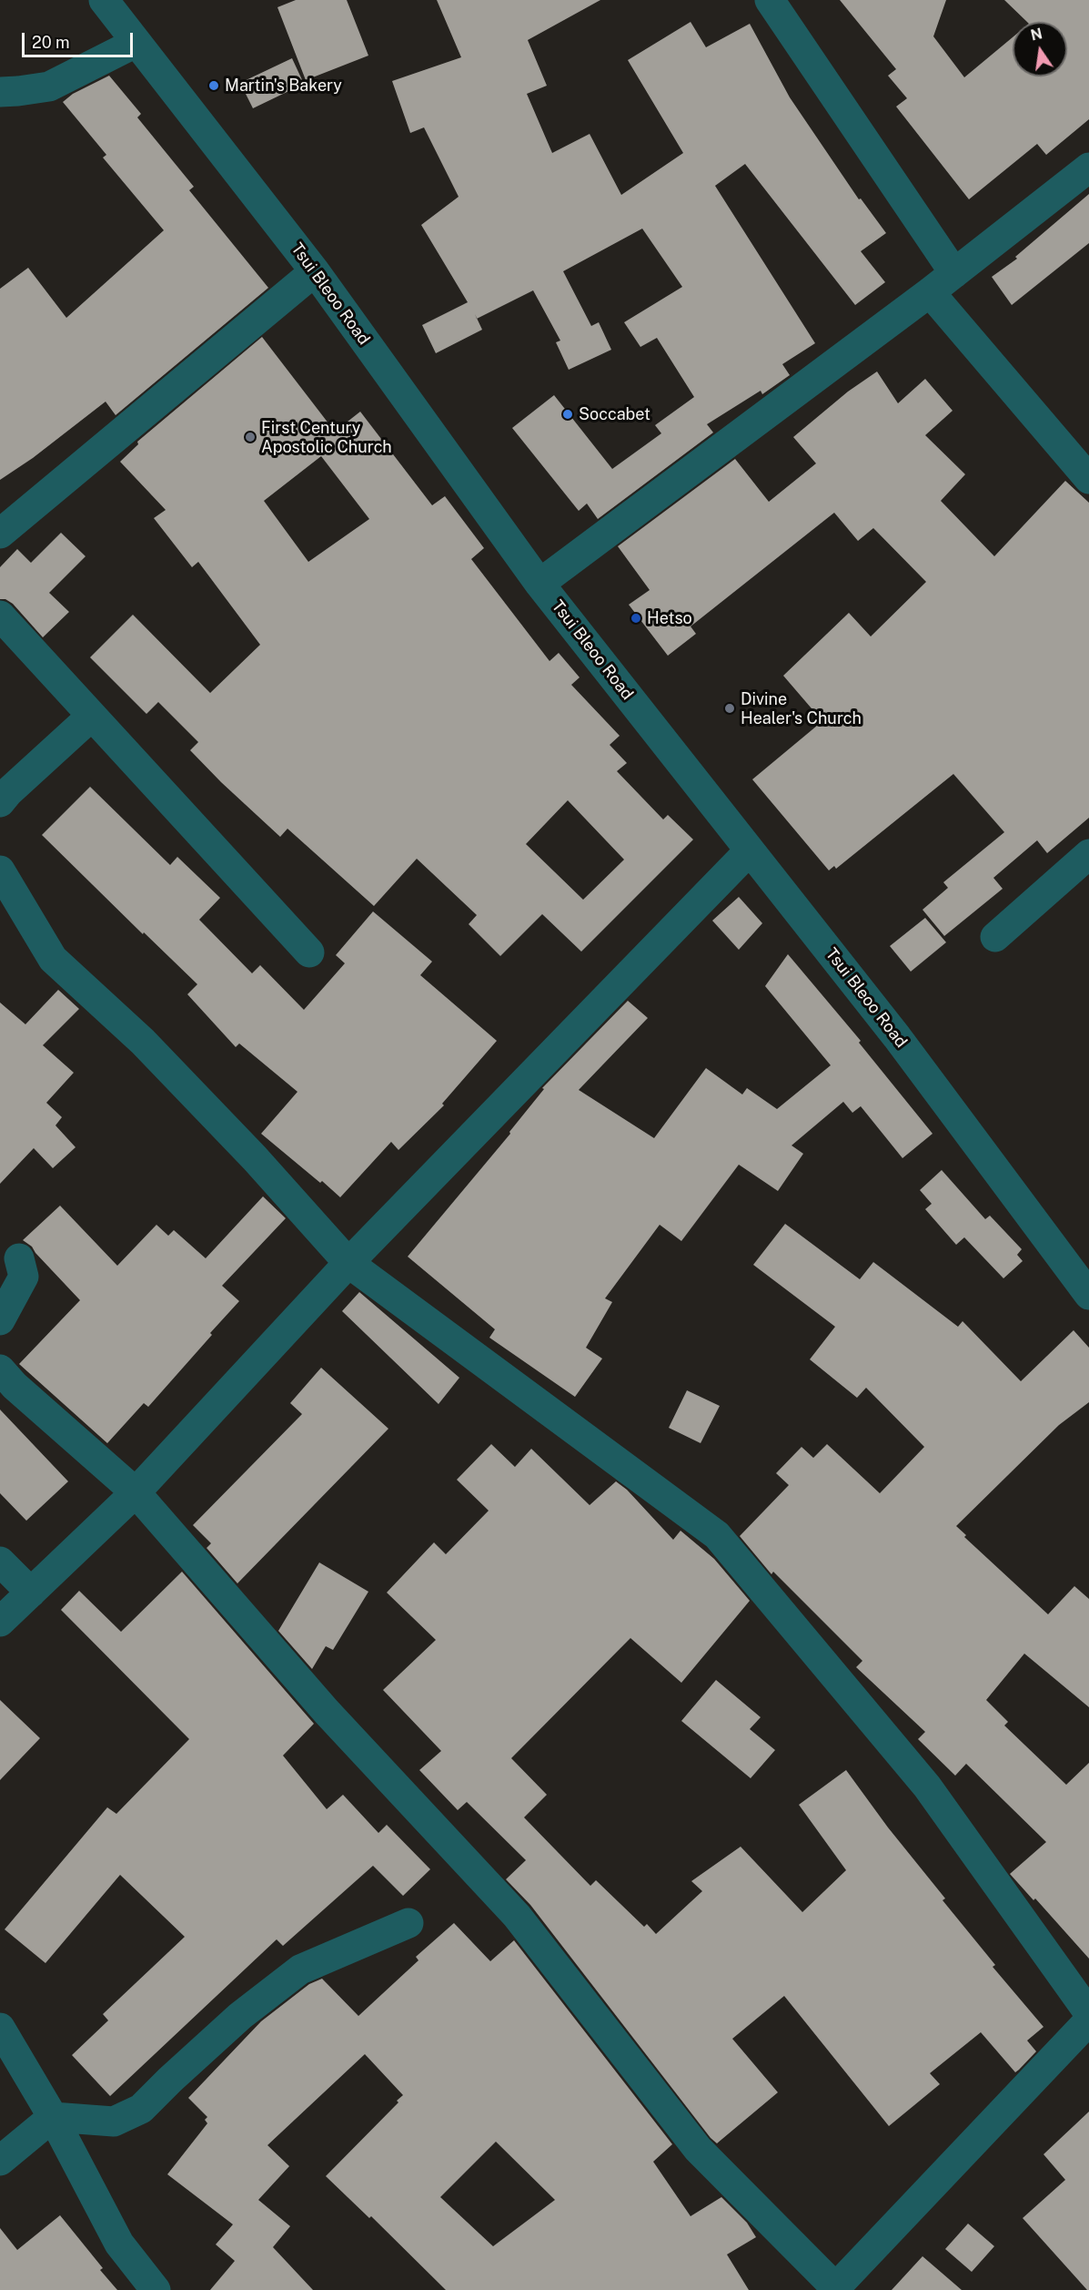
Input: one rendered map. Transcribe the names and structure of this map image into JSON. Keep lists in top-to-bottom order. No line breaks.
{"streets":{"street":["Tsui Bleoo Road"]},"places":["Martin's Bakery","Soccabet","First Century Apostolic Church","Hetso","Divine Healer's Church"],"scale_bar":"20 m","north":"top"}
